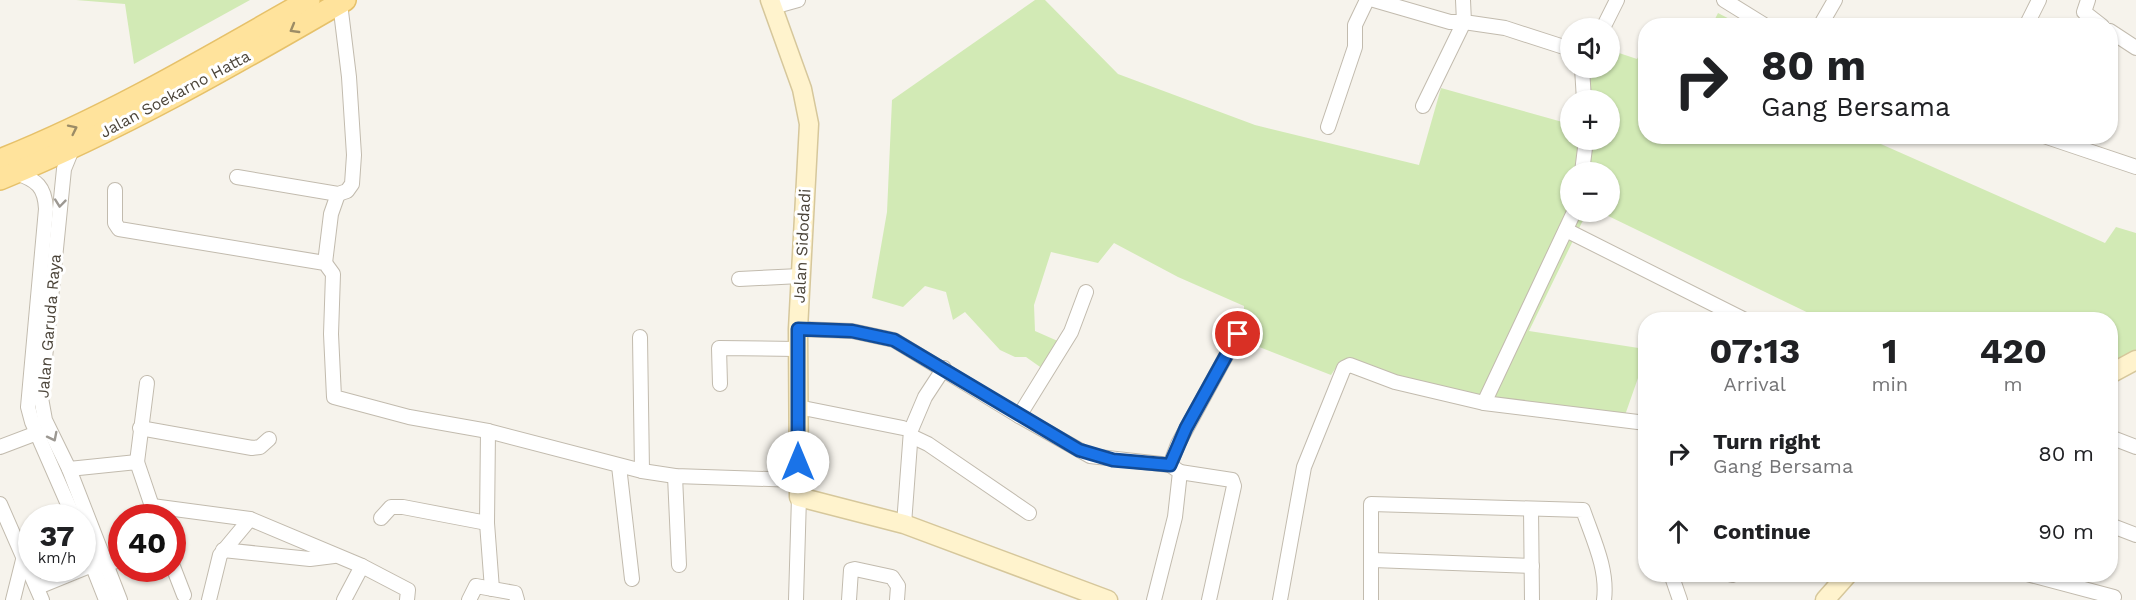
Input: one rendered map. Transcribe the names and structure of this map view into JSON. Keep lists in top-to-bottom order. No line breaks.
{"streets":{"main road":["Jalan Soekarno Hatta"],"street":["Jalan Sidodadi","Jalan Garuda Raya"]},"crossings":[["Jalan Soekarno Hatta","Jalan Garuda Raya"]],"page":{"map_buttons":["+","−"],"turn":["80 m","Gang Bersama"],"eta":["07:13","Arrival","1","min","420","m"],"list":[{"name":"Turn right","note":"Gang Bersama","value":"80 m"},{"name":"Continue","value":"90 m"}],"speed":"37 km/h","limit":"40"}}
